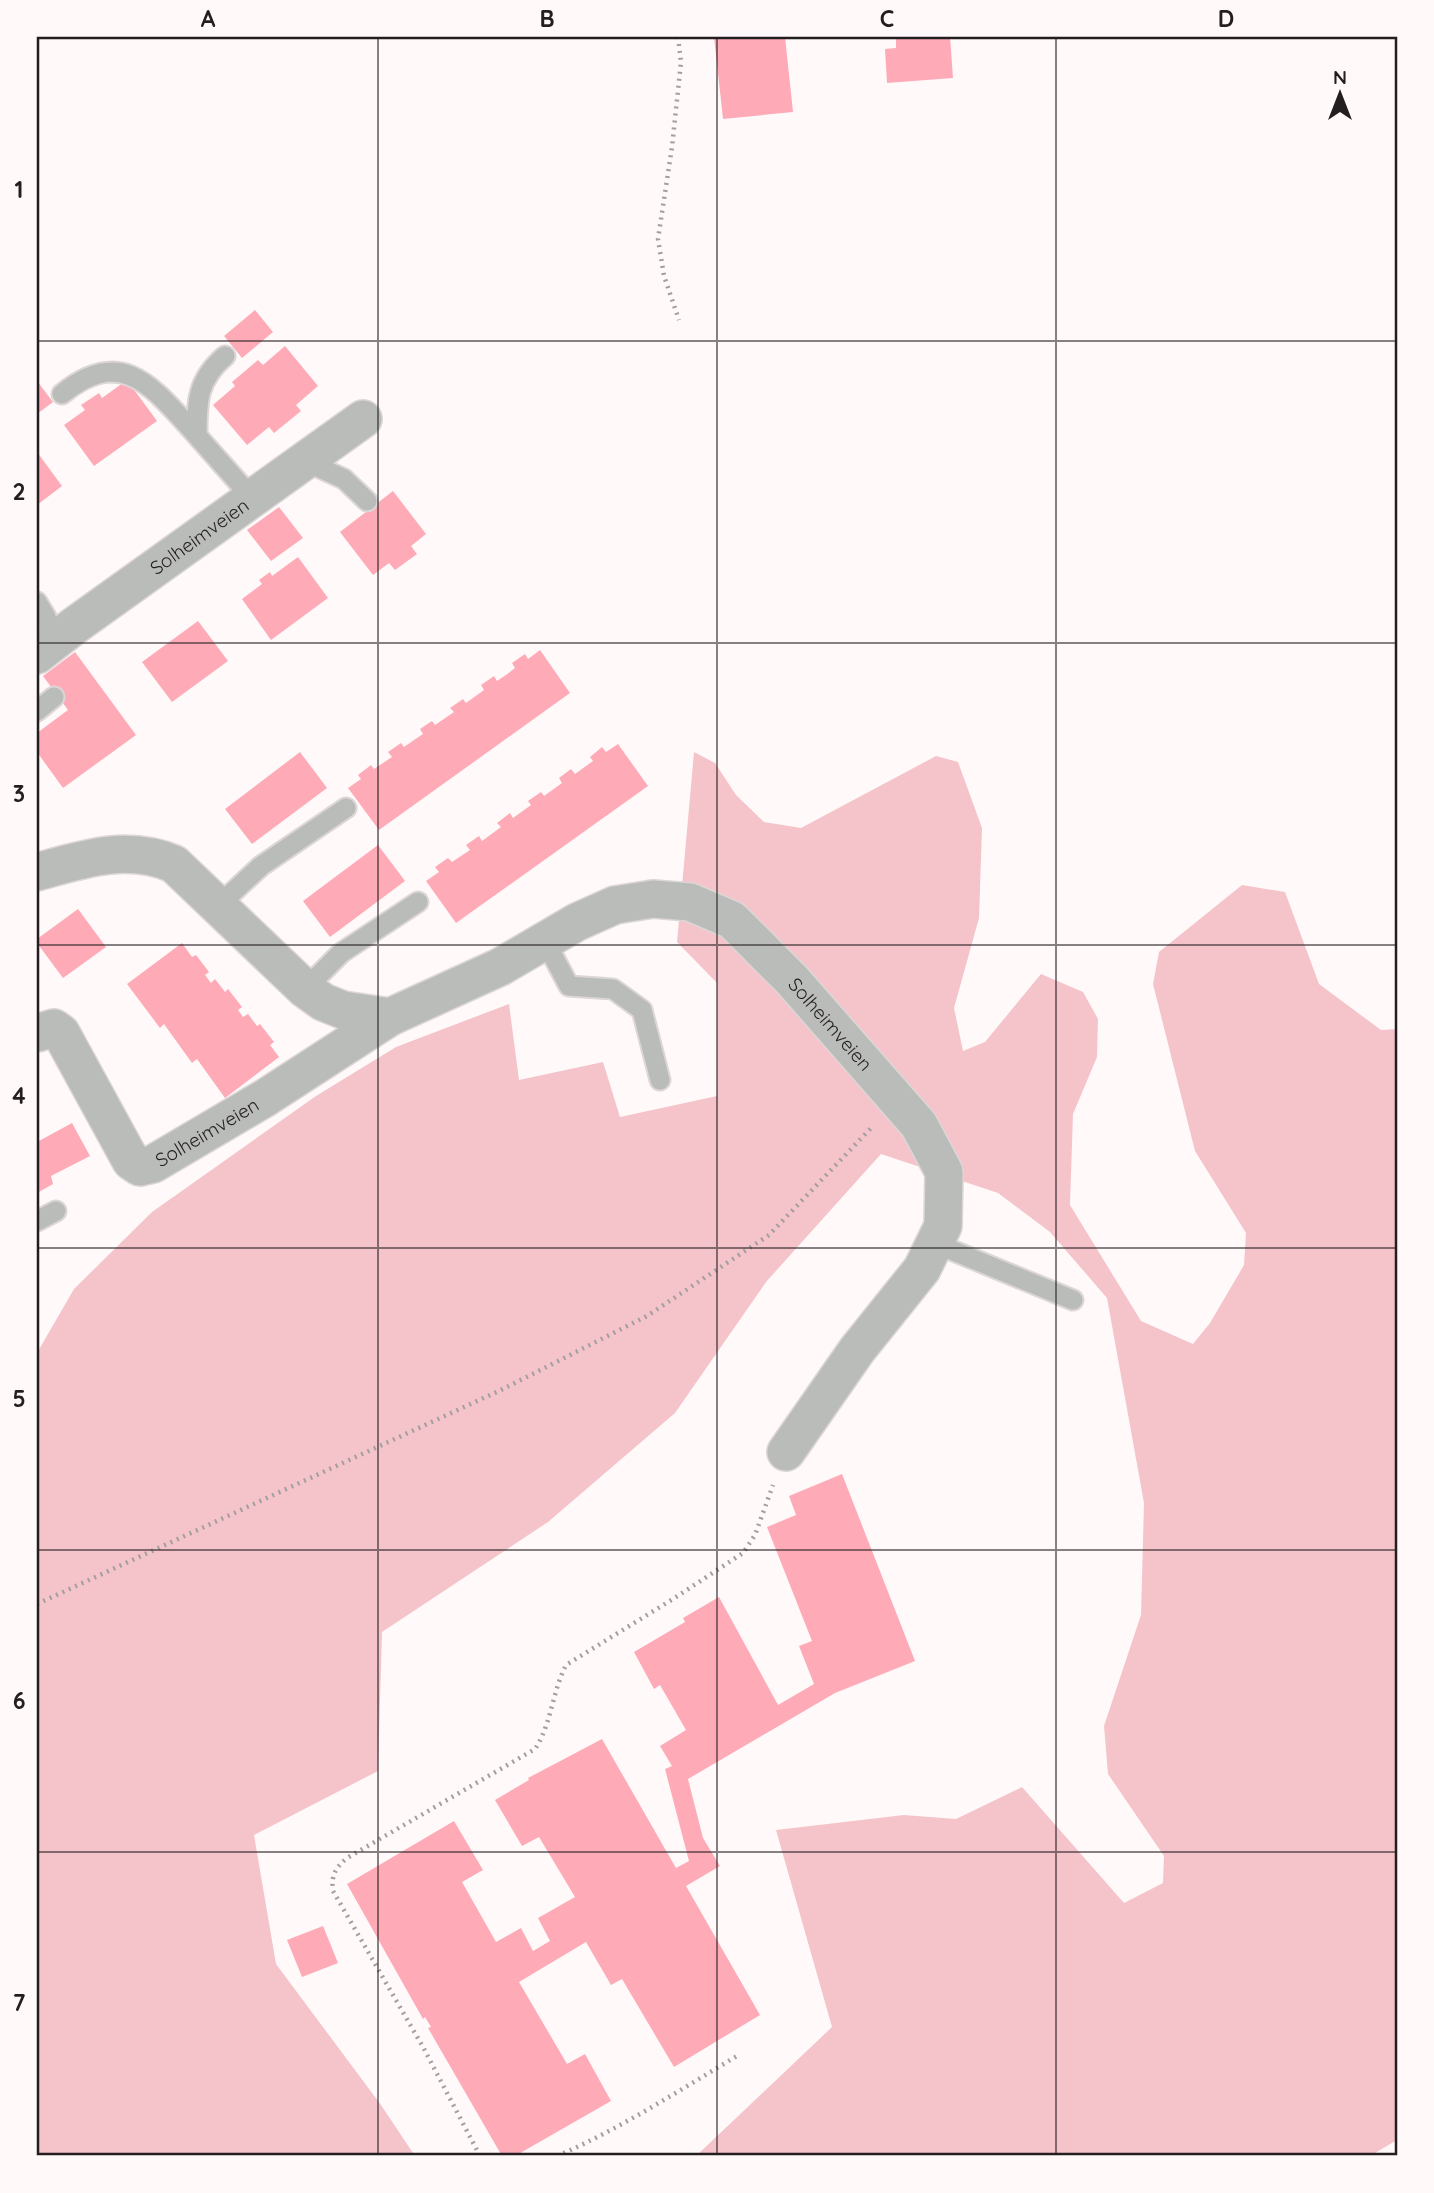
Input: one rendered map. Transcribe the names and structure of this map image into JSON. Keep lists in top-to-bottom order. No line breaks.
{"streets":{"street":["Solheimveien"]},"north":"top","grid":{"columns":["A","B","C","D"],"rows":["1","2","3","4","5","6","7"]}}
